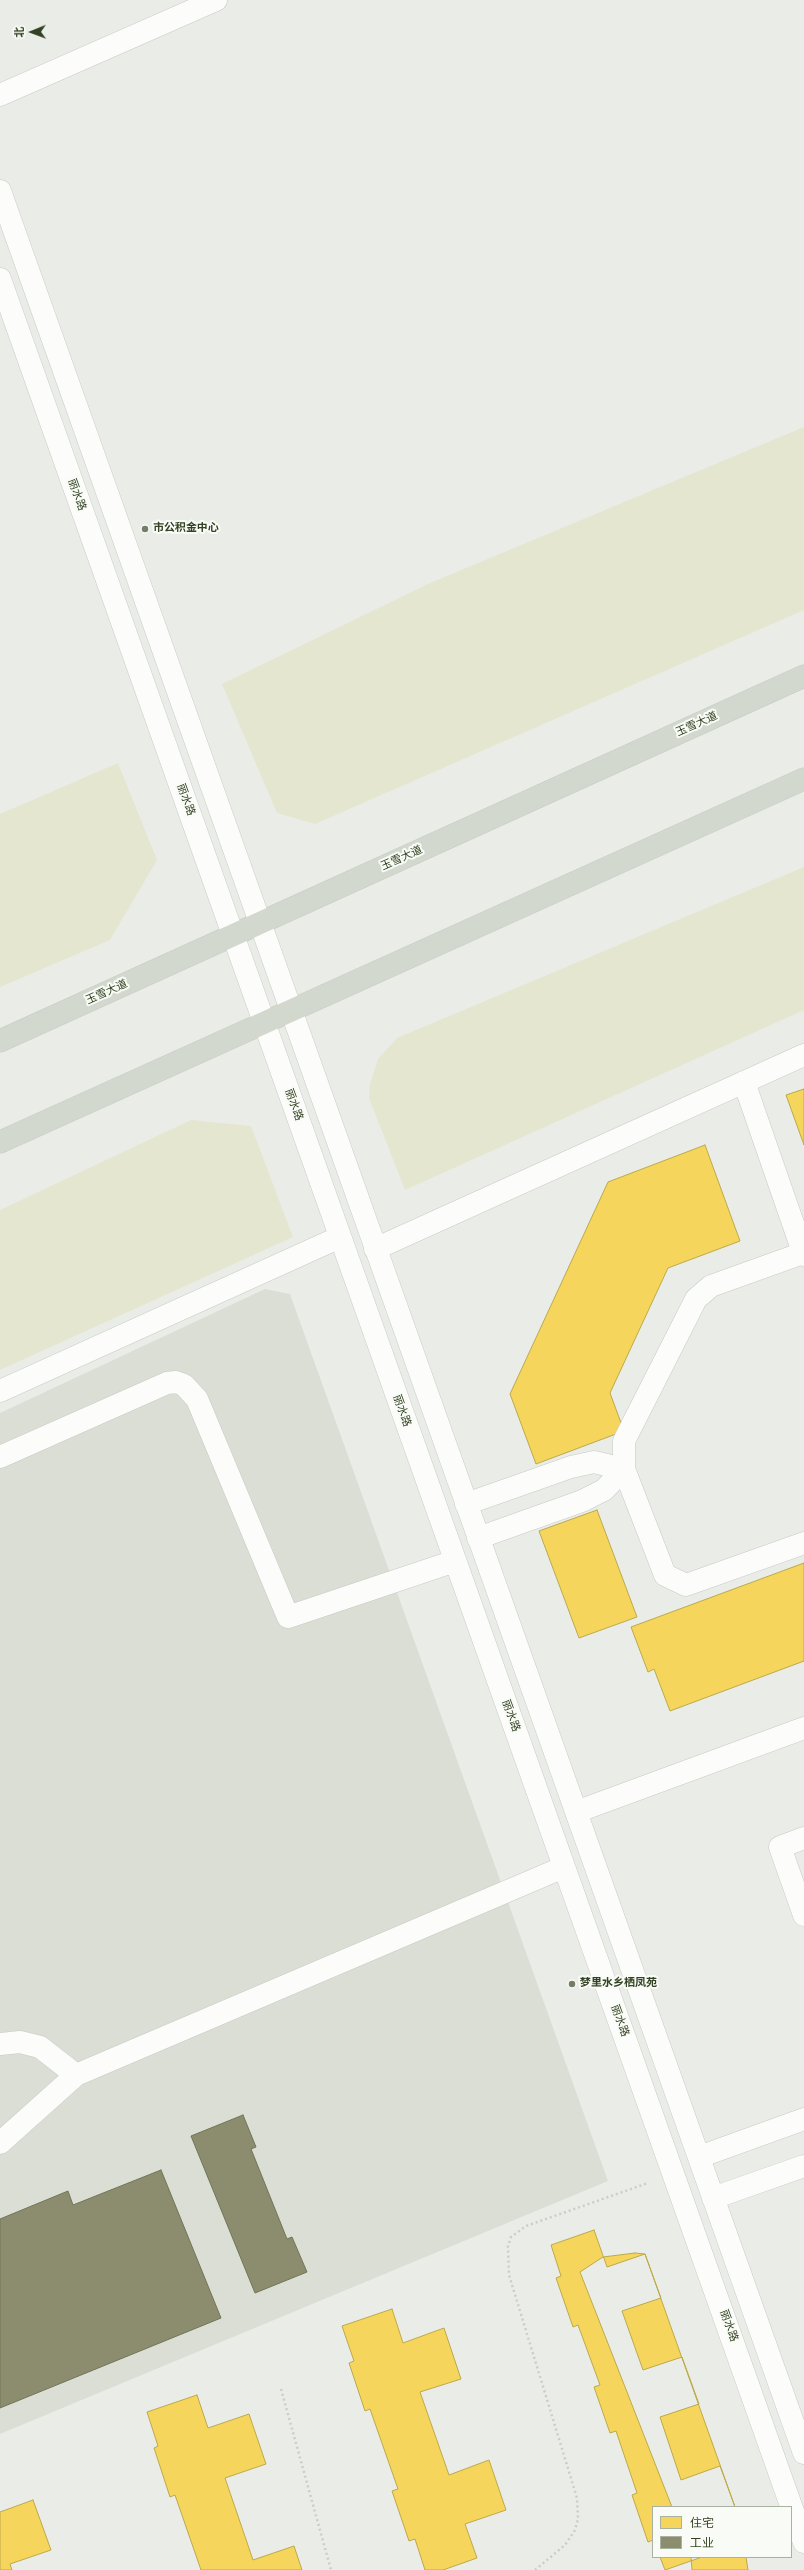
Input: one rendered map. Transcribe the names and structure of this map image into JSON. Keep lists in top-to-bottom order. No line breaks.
{"streets":{"main road":["玉雪大道"],"street":["丽水路"]},"crossings":[["丽水路","玉雪大道"]],"places":["市公积金中心","梦里水乡栖凤苑"],"legend":["住宅","工业"],"north":"left"}
